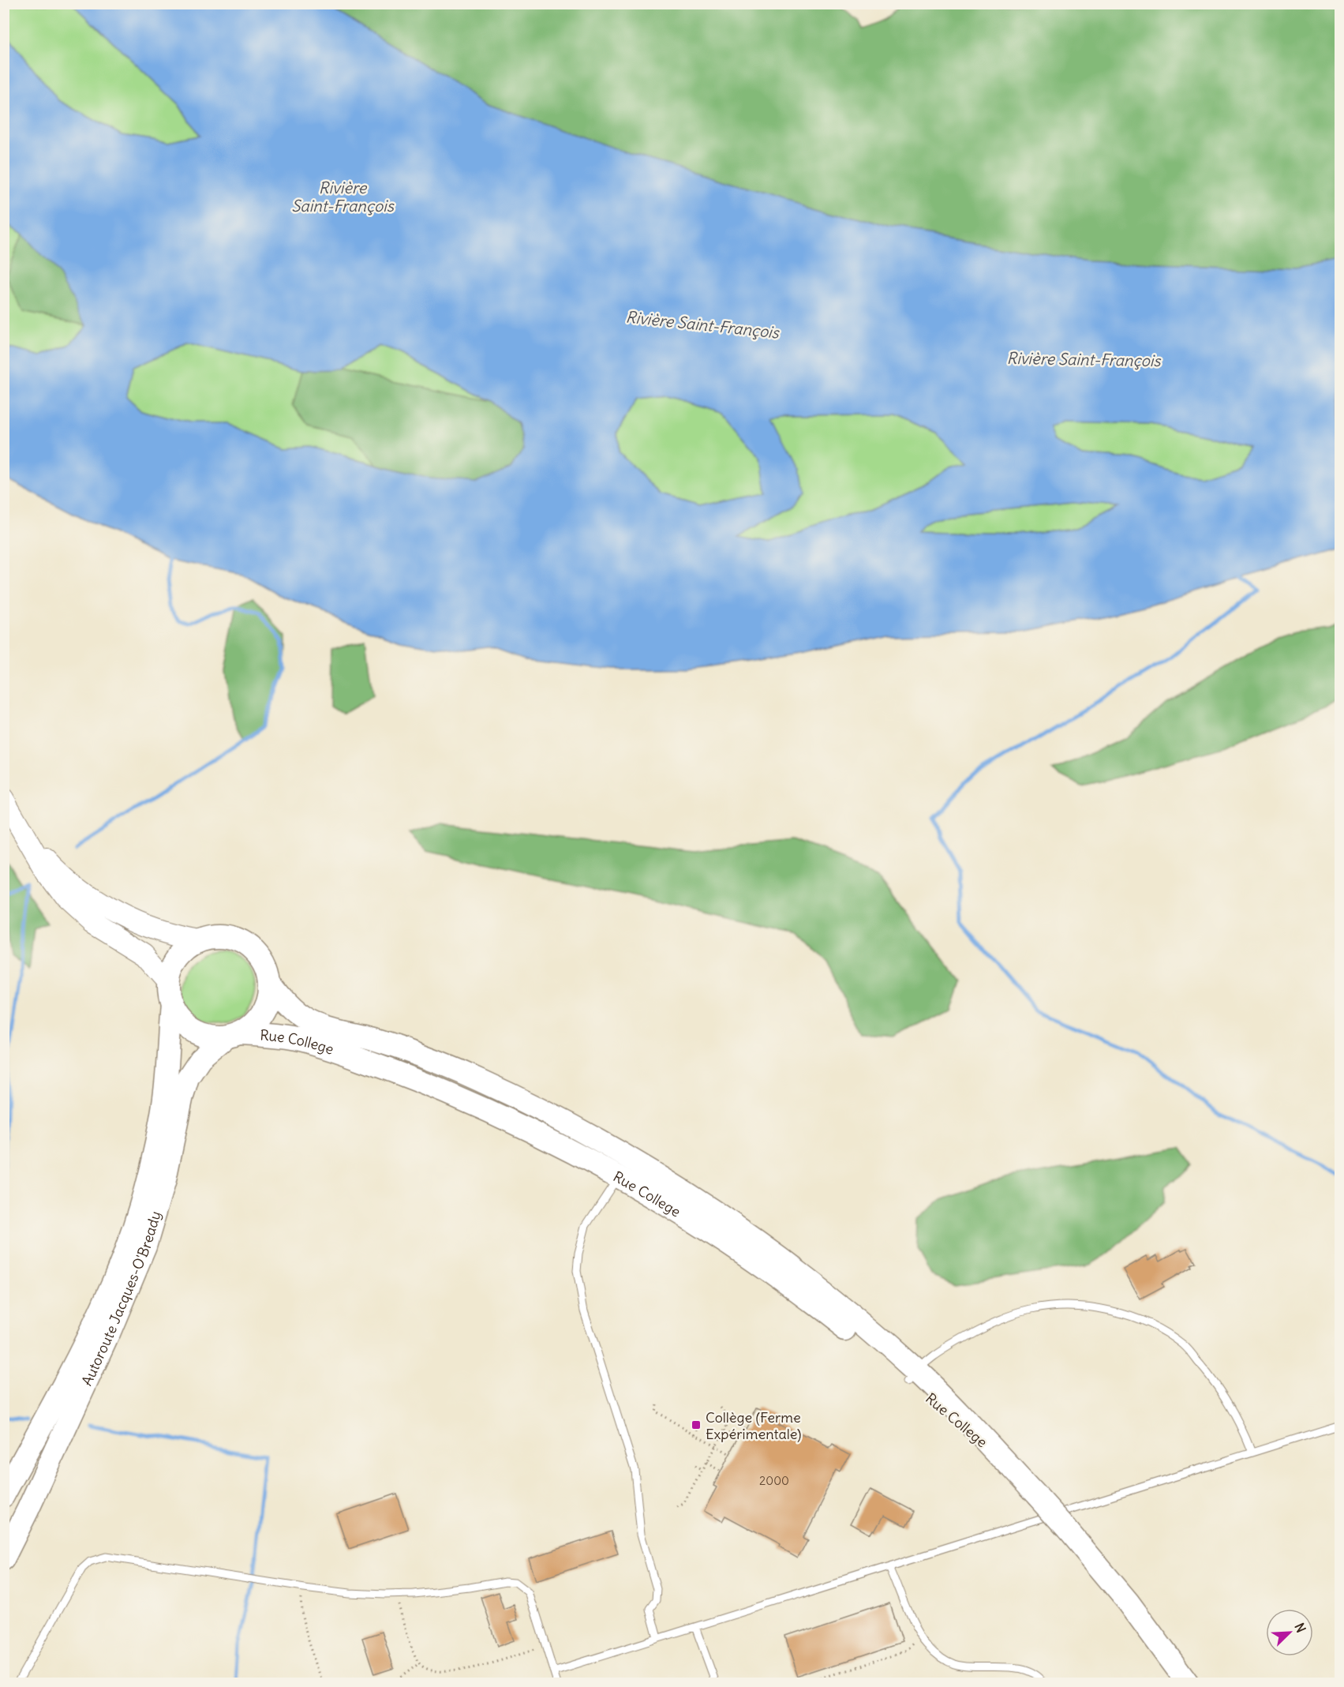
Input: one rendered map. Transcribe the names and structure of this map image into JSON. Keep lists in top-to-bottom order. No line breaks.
{"streets":{"main road":["Rue College","Autoroute Jacques-O'Bready"]},"crossings":[["Rue College","Autoroute Jacques-O'Bready"]],"water":["Rivière Saint-François"],"places":{"transit":["Collège (Ferme Expérimentale)"]},"house_numbers":["2000"],"north":"top right"}
